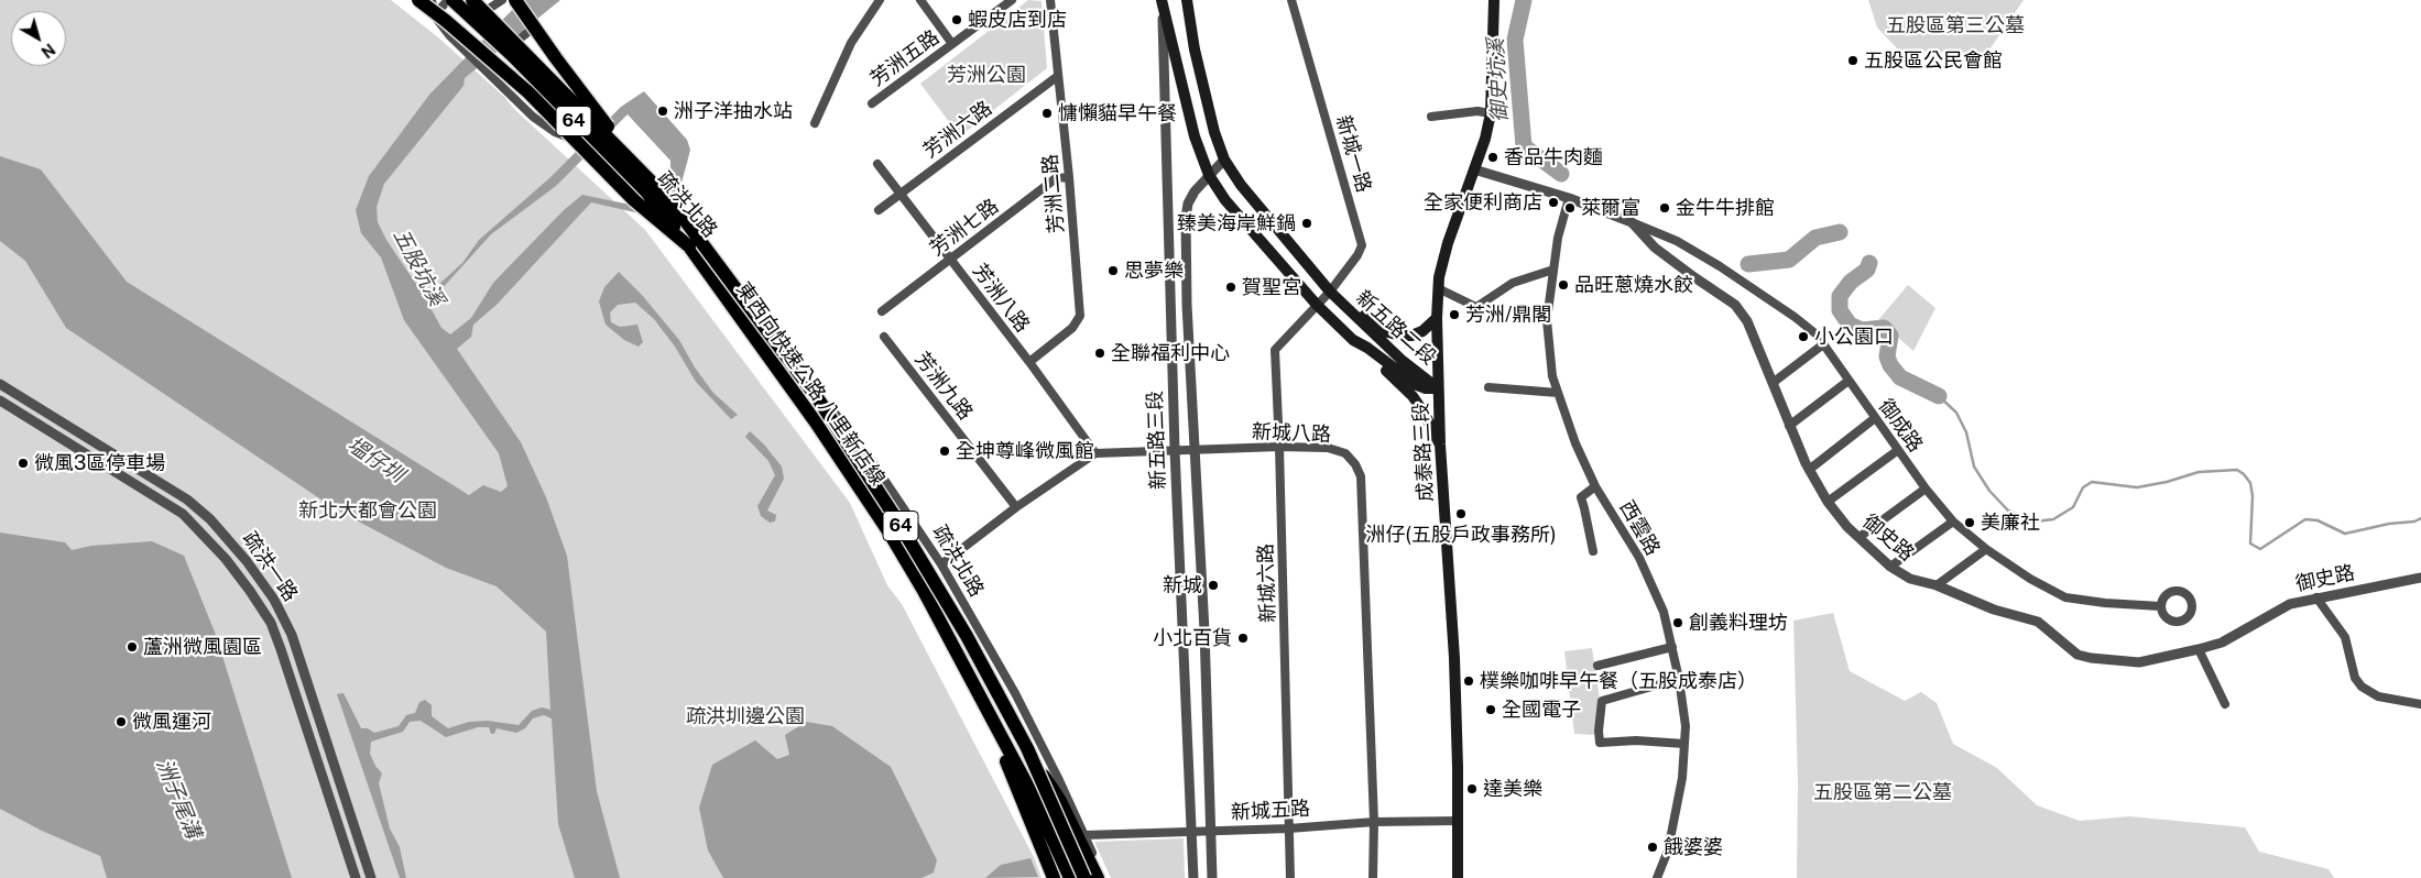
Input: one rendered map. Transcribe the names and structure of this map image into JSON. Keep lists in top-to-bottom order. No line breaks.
{"streets":{"highway":["64","東西向快速公路 八里新店線"],"main road":["新五路二段","成泰路三段"],"street":["芳洲五路","芳洲六路","新城一路","芳洲二路","疏洪北路","芳洲七路","芳洲八路","芳洲九路","御成路","新城八路","新五路三段","西雲路","御史路","疏洪一路","新城六路","新城五路"]},"crossings":[["芳洲六路","芳洲二路"],["芳洲六路","芳洲八路"],["新城一路","新五路二段"],["新城一路","新城六路"],["芳洲二路","芳洲七路"],["芳洲二路","芳洲八路"],["疏洪北路","新城五路"],["芳洲七路","芳洲八路"],["芳洲八路","新城八路"],["新五路二段","新五路三段"],["新五路二段","成泰路三段"],["新五路二段","新城六路"],["御成路","御史路"],["新城八路","新五路三段"],["新城八路","新城六路"],["新城八路","新城五路"],["新五路三段","新城五路"],["成泰路三段","御史路"],["成泰路三段","新城五路"],["西雲路","御史路"],["新城六路","新城五路"]],"water":["御史坑溪","五股坑溪","塭仔圳","洲子尾溝"],"parks":["五股區第三公墓","芳洲公園","新北大都會公園","疏洪圳邊公園","五股區第二公墓"],"places":["蝦皮店到店","五股區公民會館","洲子洋抽水站","慵懶貓早午餐","香品牛肉麵","全家便利商店","萊爾富","金牛牛排館","臻美海岸鮮鍋","思夢樂","品旺蔥燒水餃","賀聖宮","芳洲/鼎閣","小公園口","全聯福利中心","全坤尊峰微風館","微風3區停車場","洲仔(五股戶政事務所)","美廉社","新城","創義料理坊","小北百貨","蘆洲微風園區","樸樂咖啡早午餐（五股成泰店）","全國電子","微風運河","達美樂","餓婆婆"],"north":"bottom right"}
